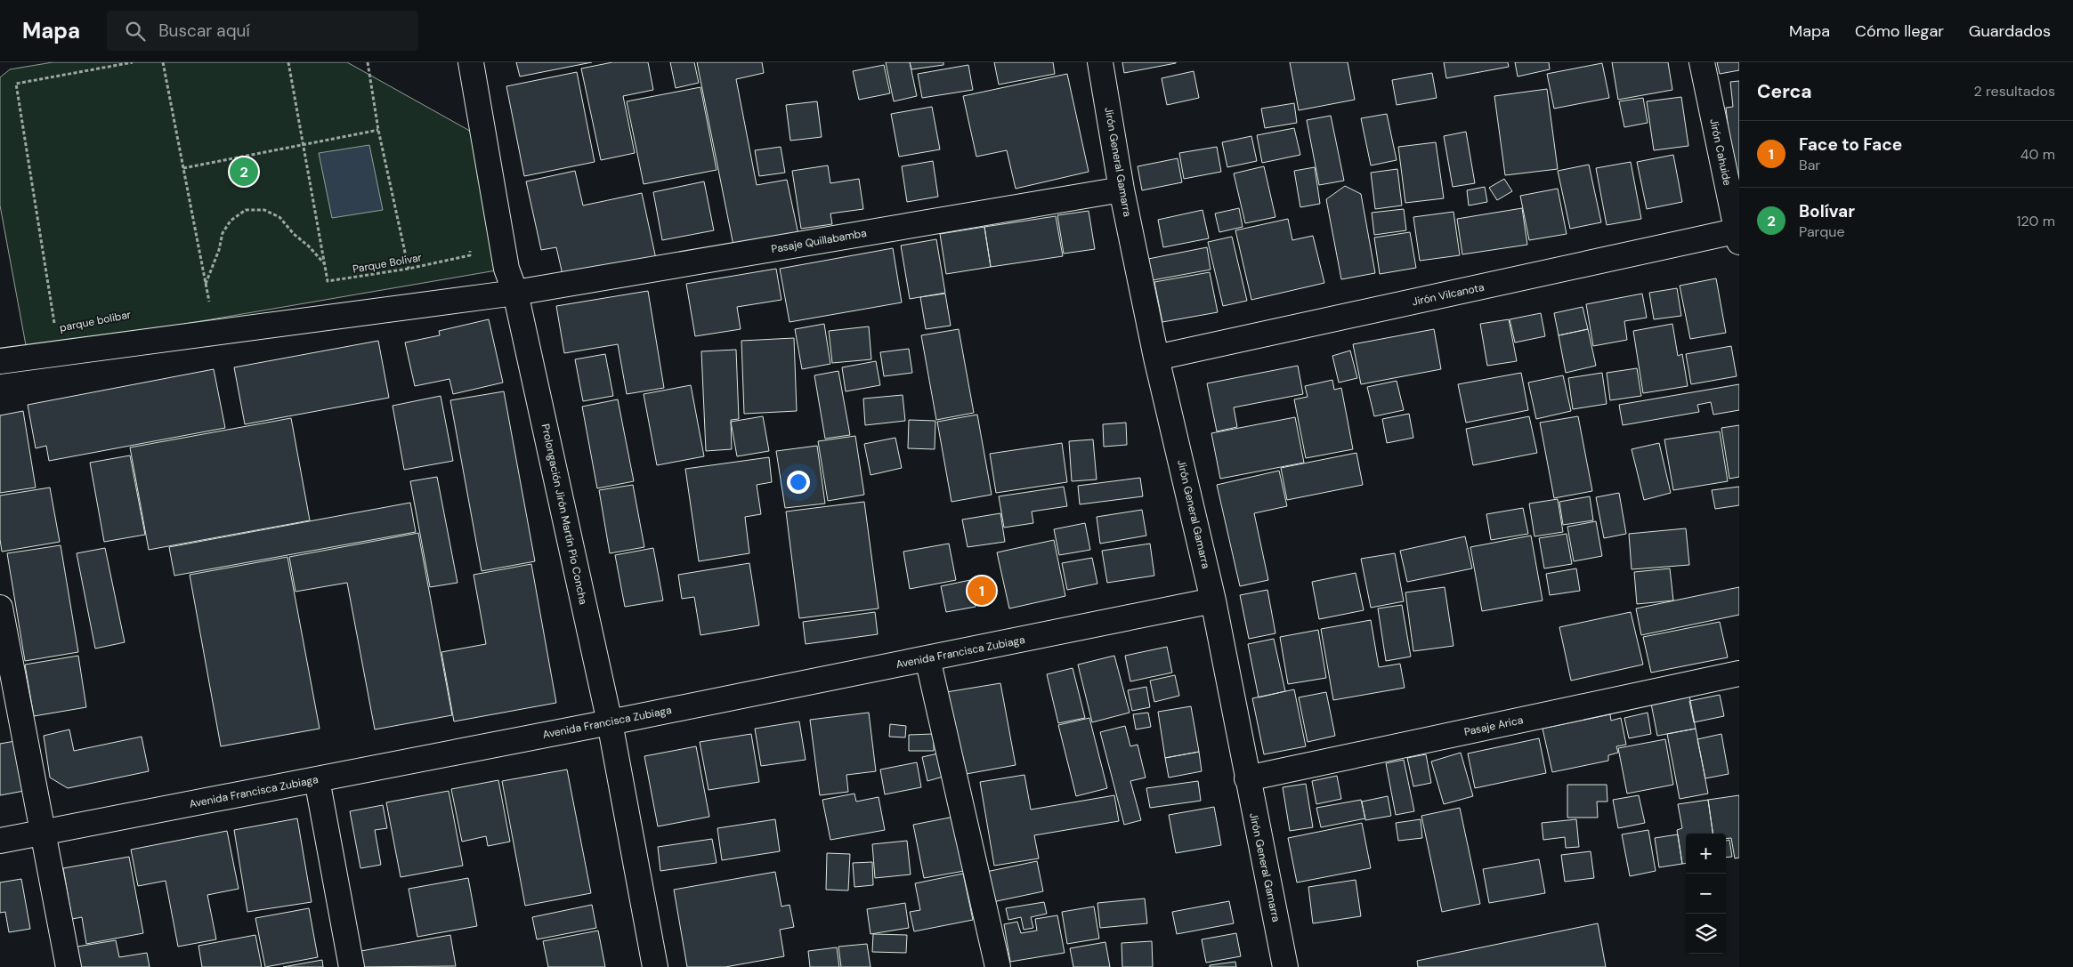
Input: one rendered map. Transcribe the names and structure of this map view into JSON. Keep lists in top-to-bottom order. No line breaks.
{"streets":{"street":["Jirón Cahuide","Jirón General Gamarra","Pasaje Quillabamba","Jirón Vilcanota","Prolongación Jirón Martín Pio Concha","Avenida Francisca Zubiaga","Pasaje Arica"],"path":["Parque Bolivar","parque bolibar"]},"crossings":[["Jirón Cahuide","Jirón Vilcanota"],["Jirón General Gamarra","Pasaje Quillabamba"],["Jirón General Gamarra","Jirón Vilcanota"],["Jirón General Gamarra","Avenida Francisca Zubiaga"],["Jirón General Gamarra","Pasaje Arica"],["Pasaje Quillabamba","Prolongación Jirón Martín Pio Concha"],["Prolongación Jirón Martín Pio Concha","Avenida Francisca Zubiaga"]],"page":{"header":"Mapa","search":"Buscar aquí","nav":["Mapa","Cómo llegar","Guardados"],"heading":["Cerca","2 resultados"],"list":[{"mark":"1","name":"Face to Face","note":"Bar","value":"40 m"},{"mark":"2","name":"Bolívar","note":"Parque","value":"120 m"}],"pins":["2","1"],"map_buttons":["+","−"]}}
